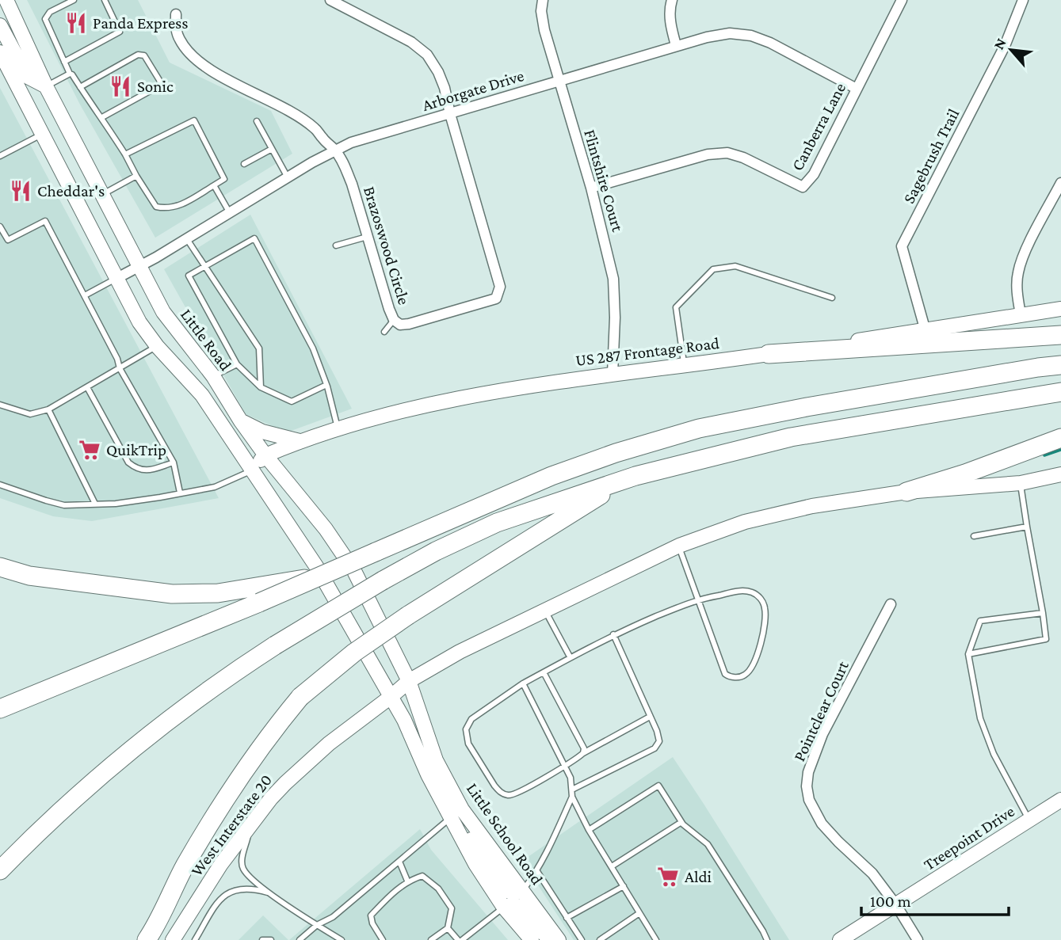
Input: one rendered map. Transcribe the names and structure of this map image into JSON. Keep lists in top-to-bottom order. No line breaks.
{"streets":{"main road":["Little Road","US 287 Frontage Road","West Interstate 20","Little School Road","Treepoint Drive"],"street":["Arborgate Drive","Canberra Lane","Sagebrush Trail","Flintshire Court","Brazoswood Circle","Pointclear Court"]},"crossings":[["Arborgate Drive","Canberra Lane"],["Arborgate Drive","Flintshire Court"],["Arborgate Drive","Brazoswood Circle"],["Arborgate Drive","Little Road"],["Canberra Lane","Flintshire Court"],["Sagebrush Trail","US 287 Frontage Road"],["Flintshire Court","US 287 Frontage Road"],["Little Road","US 287 Frontage Road"],["Little Road","West Interstate 20"],["Little Road","Little School Road"],["Pointclear Court","Treepoint Drive"],["West Interstate 20","Little School Road"]],"places":{"restaurant":["Panda Express","Sonic","Cheddar's"],"supermarket":["QuikTrip","Aldi"]},"scale_bar":"100 m","north":"top left"}
